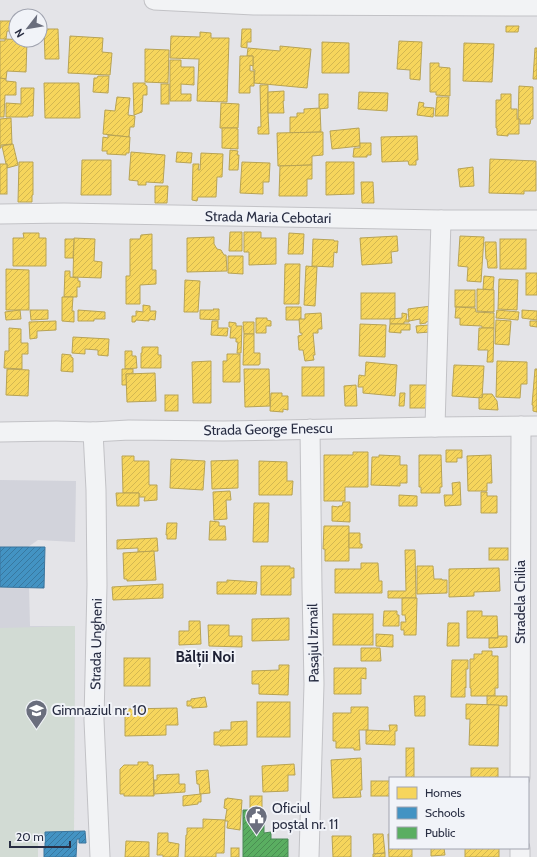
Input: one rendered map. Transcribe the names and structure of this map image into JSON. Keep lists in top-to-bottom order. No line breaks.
{"streets":{"street":["Strada Maria Cebotari","Strada George Enescu","Stradela Chilia","Pasajul Izmail","Strada Ungheni"]},"crossings":[["Strada George Enescu","Stradela Chilia"],["Strada George Enescu","Pasajul Izmail"],["Strada George Enescu","Strada Ungheni"]],"districts":["Bălții Noi"],"places":{"school or university":["Gimnaziul nr. 10"],"public building":["Oficiul poștal nr. 11"]},"legend":["Homes","Schools","Public"],"scale_bar":"20 m","north":"bottom left"}
